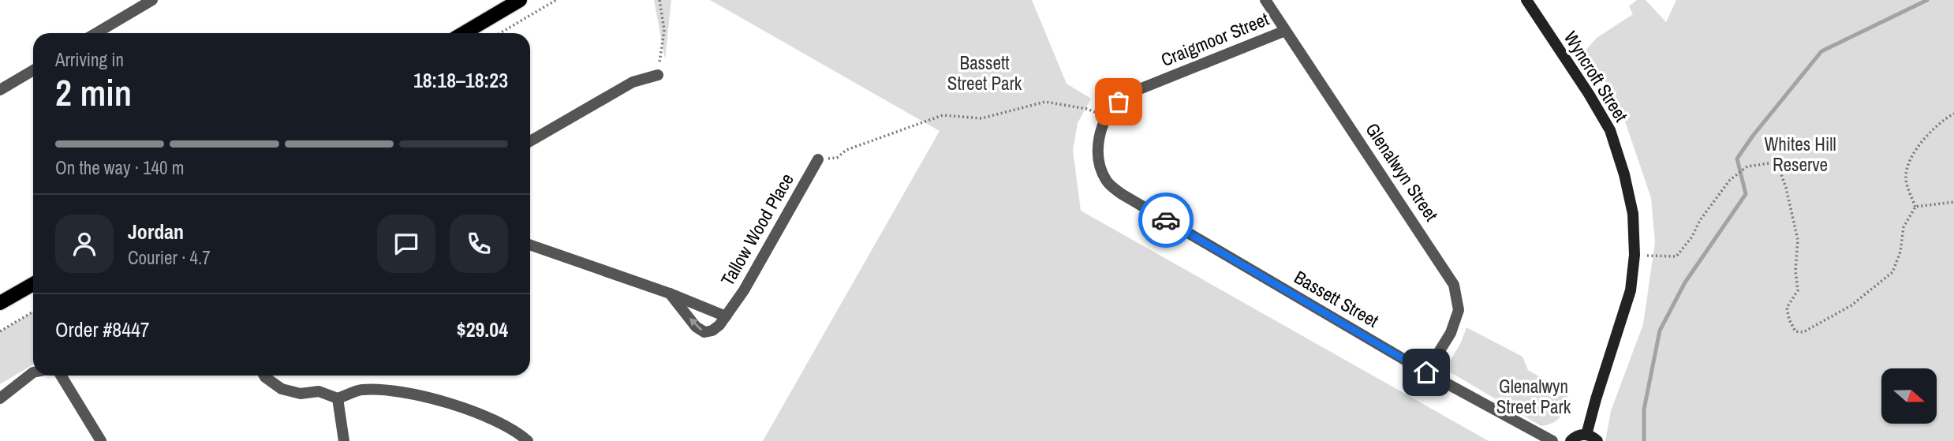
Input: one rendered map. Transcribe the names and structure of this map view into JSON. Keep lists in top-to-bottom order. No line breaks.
{"streets":{"street":["Craigmoor Street","Wyncroft Street","Glenalwyn Street","Tallow Wood Place","Bassett Street"]},"crossings":[["Craigmoor Street","Glenalwyn Street"],["Craigmoor Street","Bassett Street"],["Glenalwyn Street","Bassett Street"]],"parks":["Bassett Street Park","Whites Hill Reserve","Glenalwyn Street Park"],"north":"right","page":{"heading":["2 min","Arriving in","18:18–18:23"],"panel":["Jordan","Courier · 4.7","Order #8447","$29.04"],"bar":"On the way · 140 m"}}
